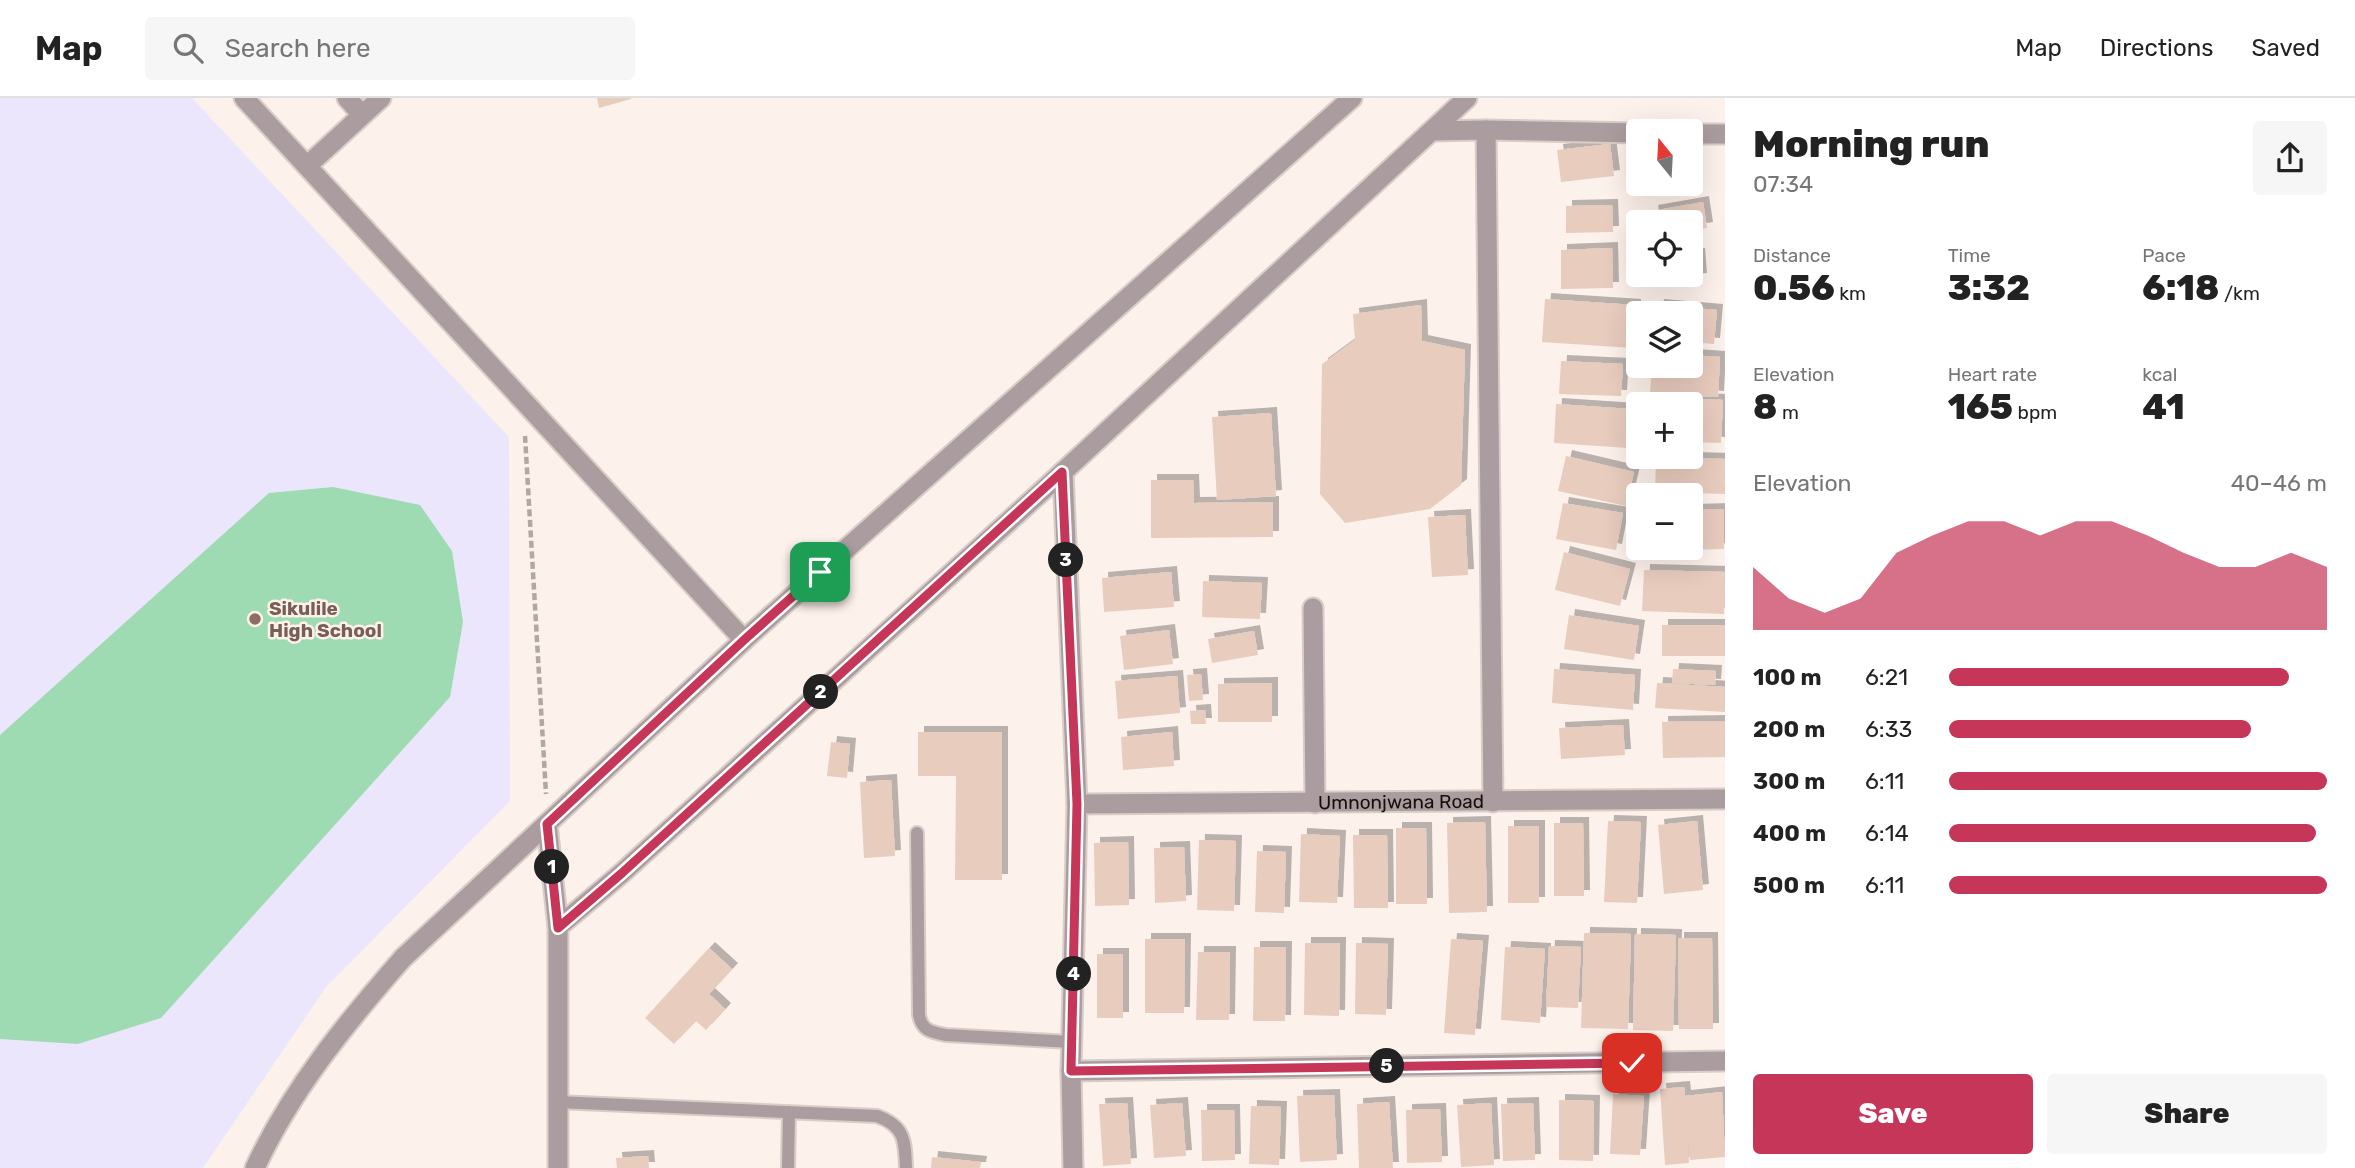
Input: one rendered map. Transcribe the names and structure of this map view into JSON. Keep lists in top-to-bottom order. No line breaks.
{"streets":{"street":["Umnonjwana Road"]},"places":["Sikulile High School"],"north":"top","page":{"header":"Map","search":"Search here","nav":["Map","Directions","Saved"],"heading":["Morning run","07:34"],"map_buttons":["+","−"],"stats":[["Distance","0.56 km"],["Time","3:32"],["Pace","6:18 /km"],["Elevation","8 m"],["Heart rate","165 bpm"],["kcal","41"]],"chart":["Elevation","40–46 m"],"pins":["3","2","1","4","5"],"list":[{"name":"100 m","note":"6:21"},{"name":"200 m","note":"6:33"},{"name":"300 m","note":"6:11"},{"name":"400 m","note":"6:14"},{"name":"500 m","note":"6:11"}],"buttons":["Save","Share"]}}
